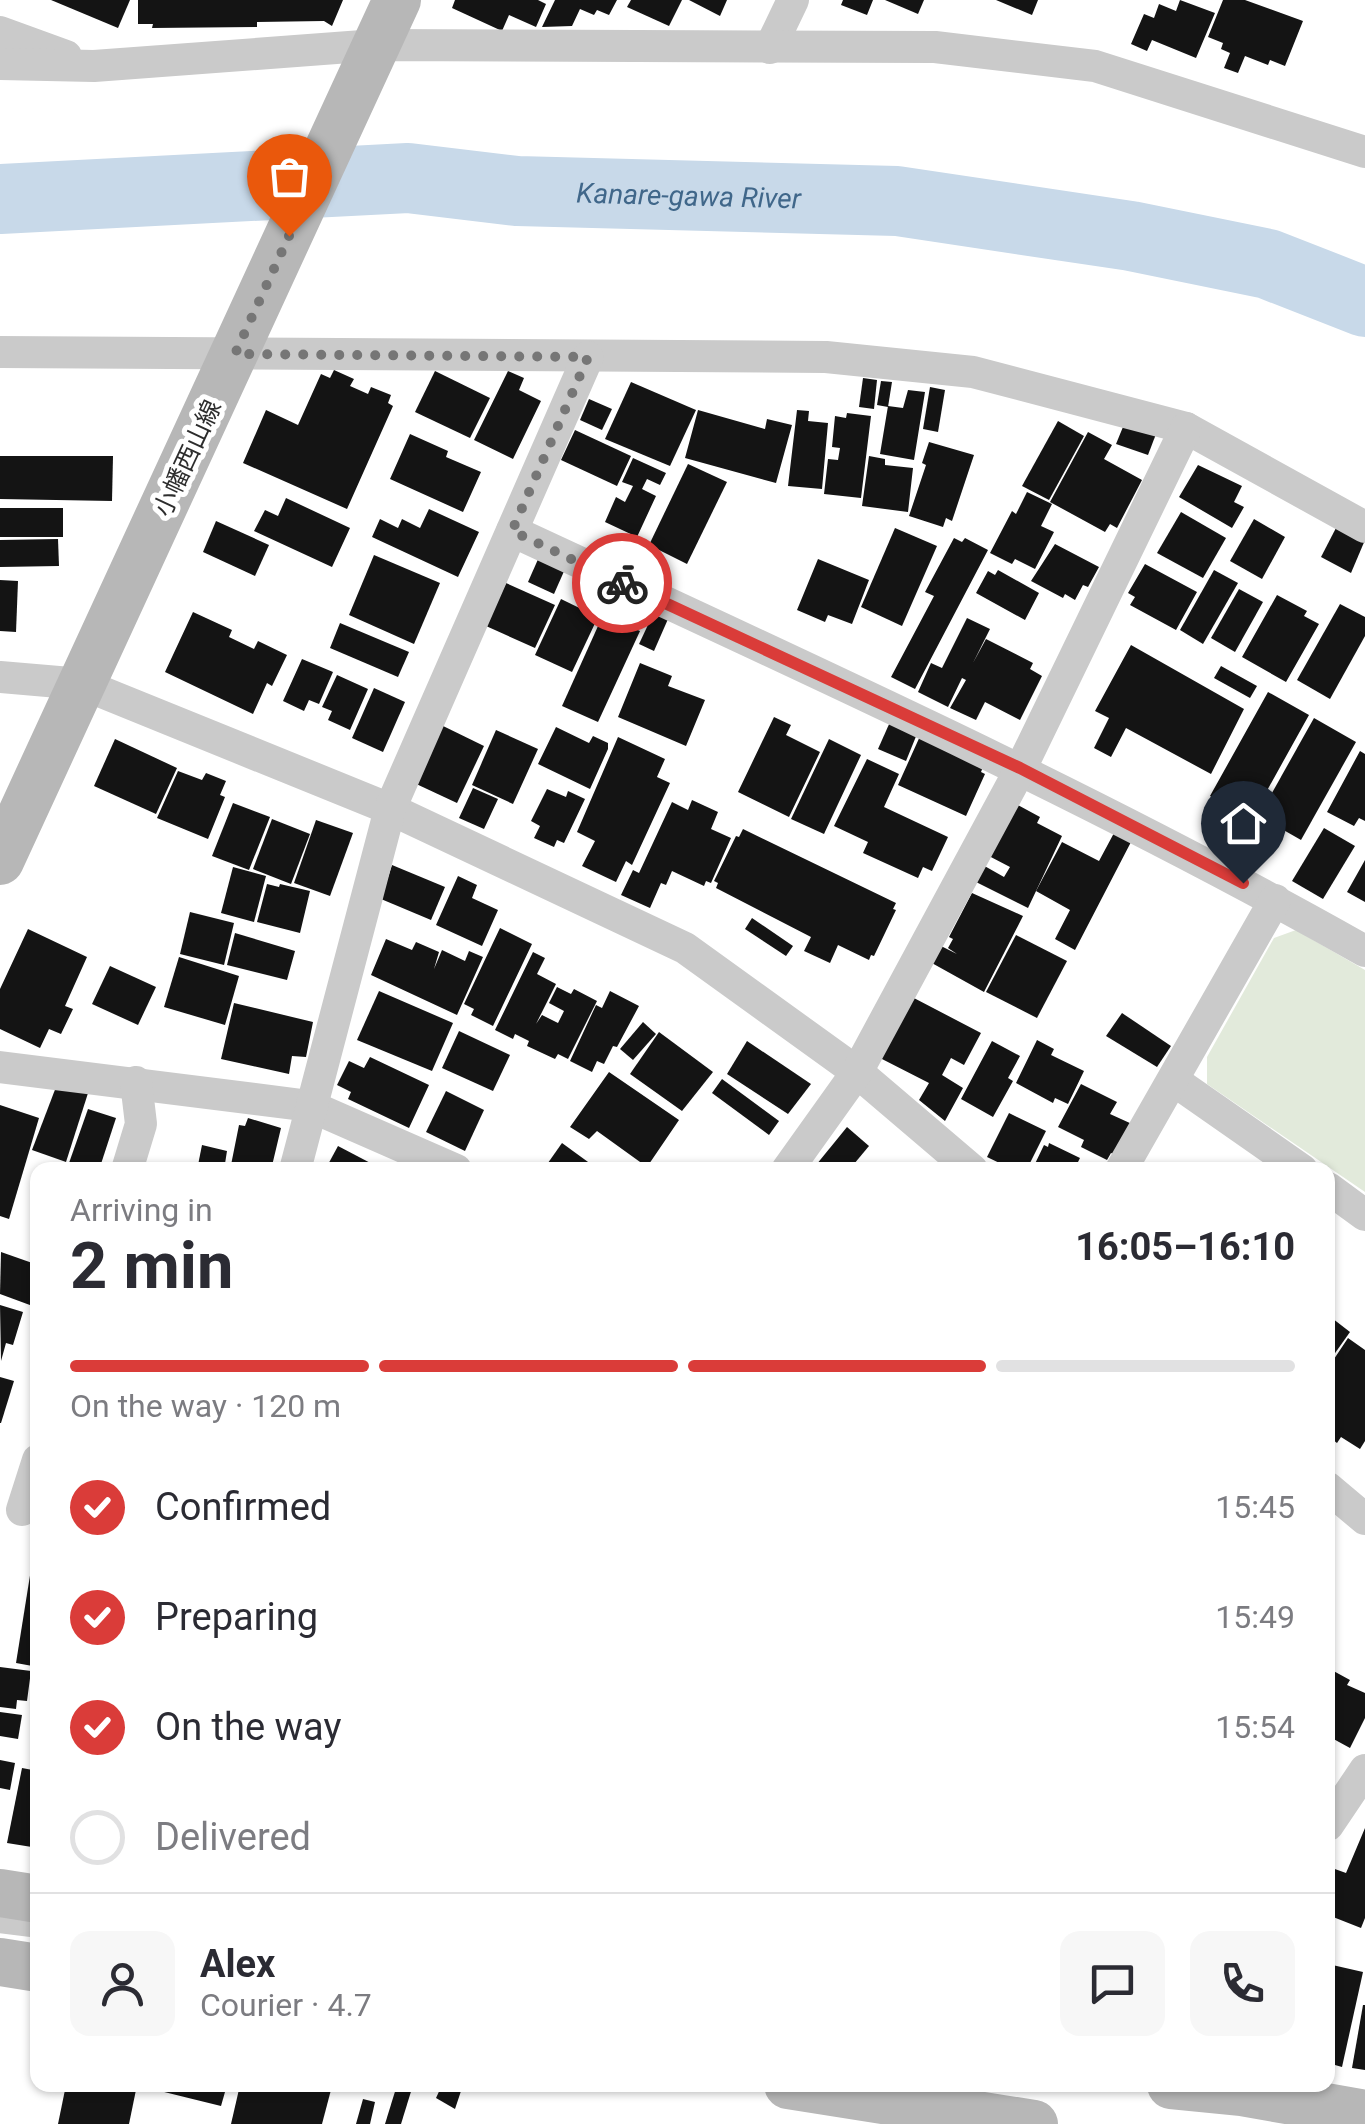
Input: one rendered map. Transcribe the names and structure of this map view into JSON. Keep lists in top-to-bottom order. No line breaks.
{"streets":{"street":["小幡西山線"]},"water":["Kanare-gawa River"],"page":{"heading":["2 min","Arriving in","16:05–16:10"],"panel":["Alex","Courier · 4.7"],"bar":"On the way · 120 m","list":[["Confirmed","15:45"],["Preparing","15:49"],["On the way","15:54"],"Delivered"]}}
